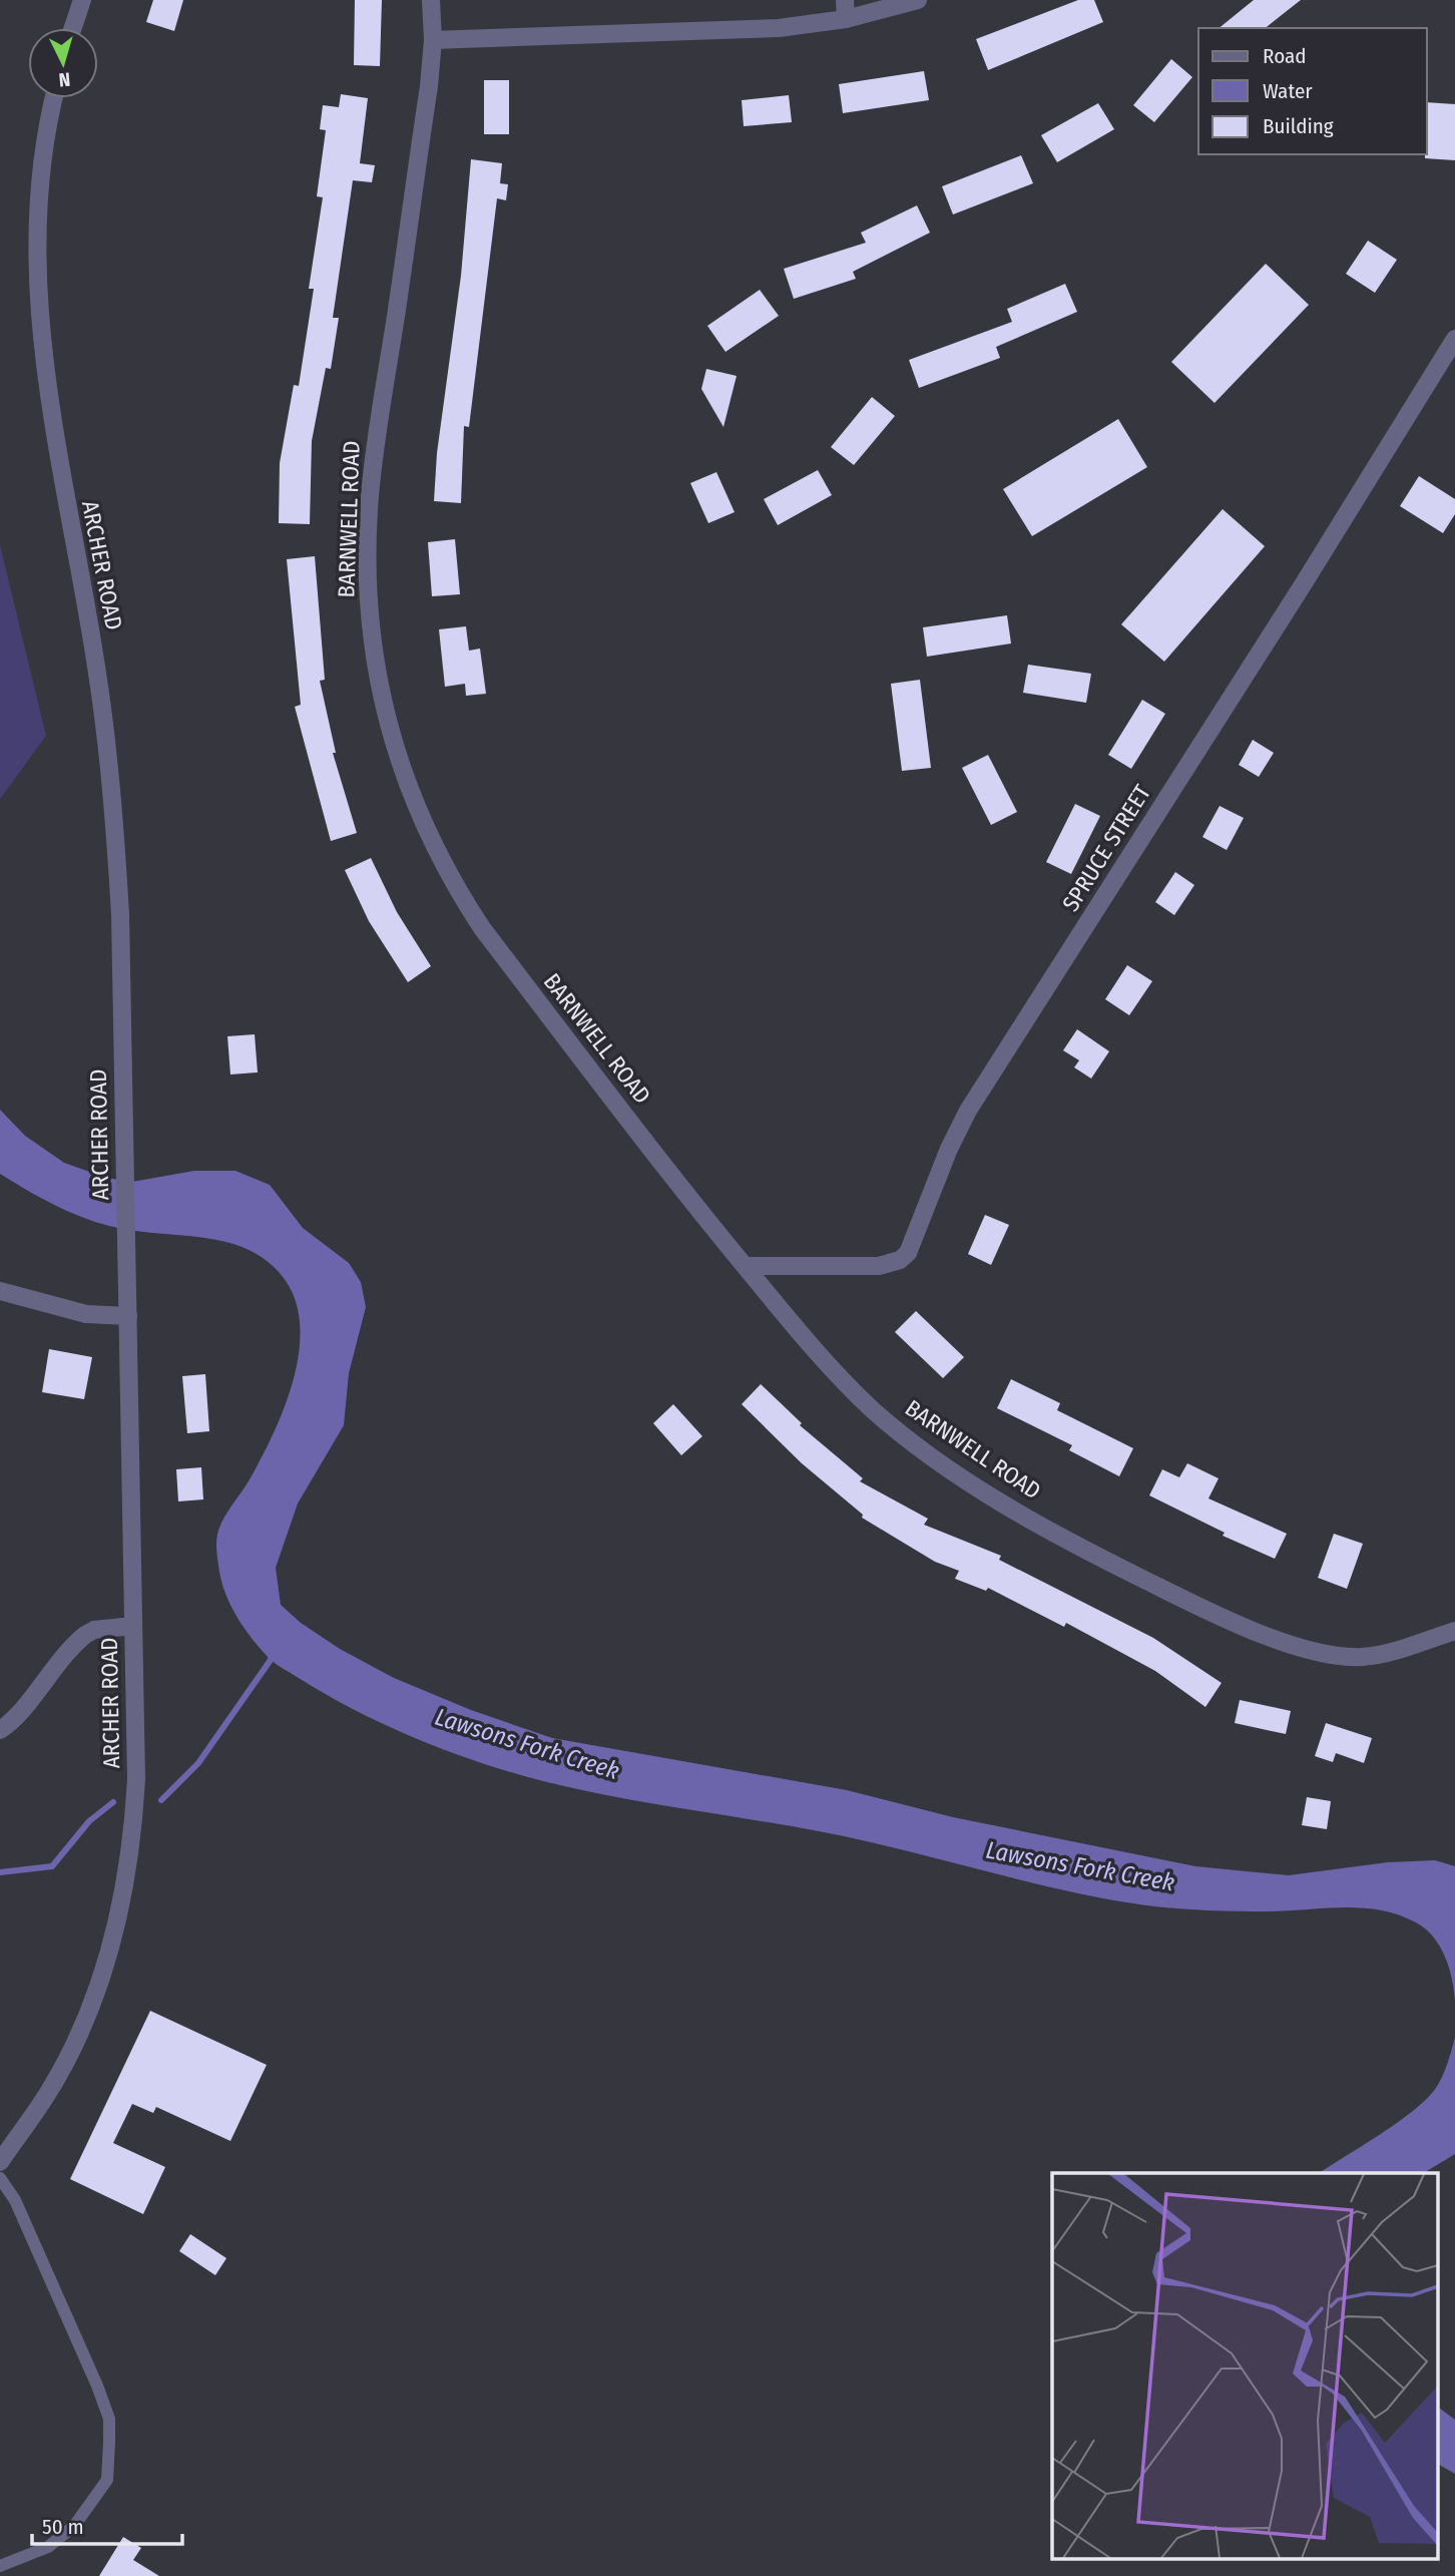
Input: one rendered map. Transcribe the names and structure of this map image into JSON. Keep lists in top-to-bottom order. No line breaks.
{"streets":{"street":["BARNWELL ROAD","ARCHER ROAD","SPRUCE STREET"]},"crossings":[["BARNWELL ROAD","SPRUCE STREET"]],"water":["Lawsons Fork Creek"],"legend":["Road","Water","Building"],"scale_bar":"50 m","north":"bottom"}
